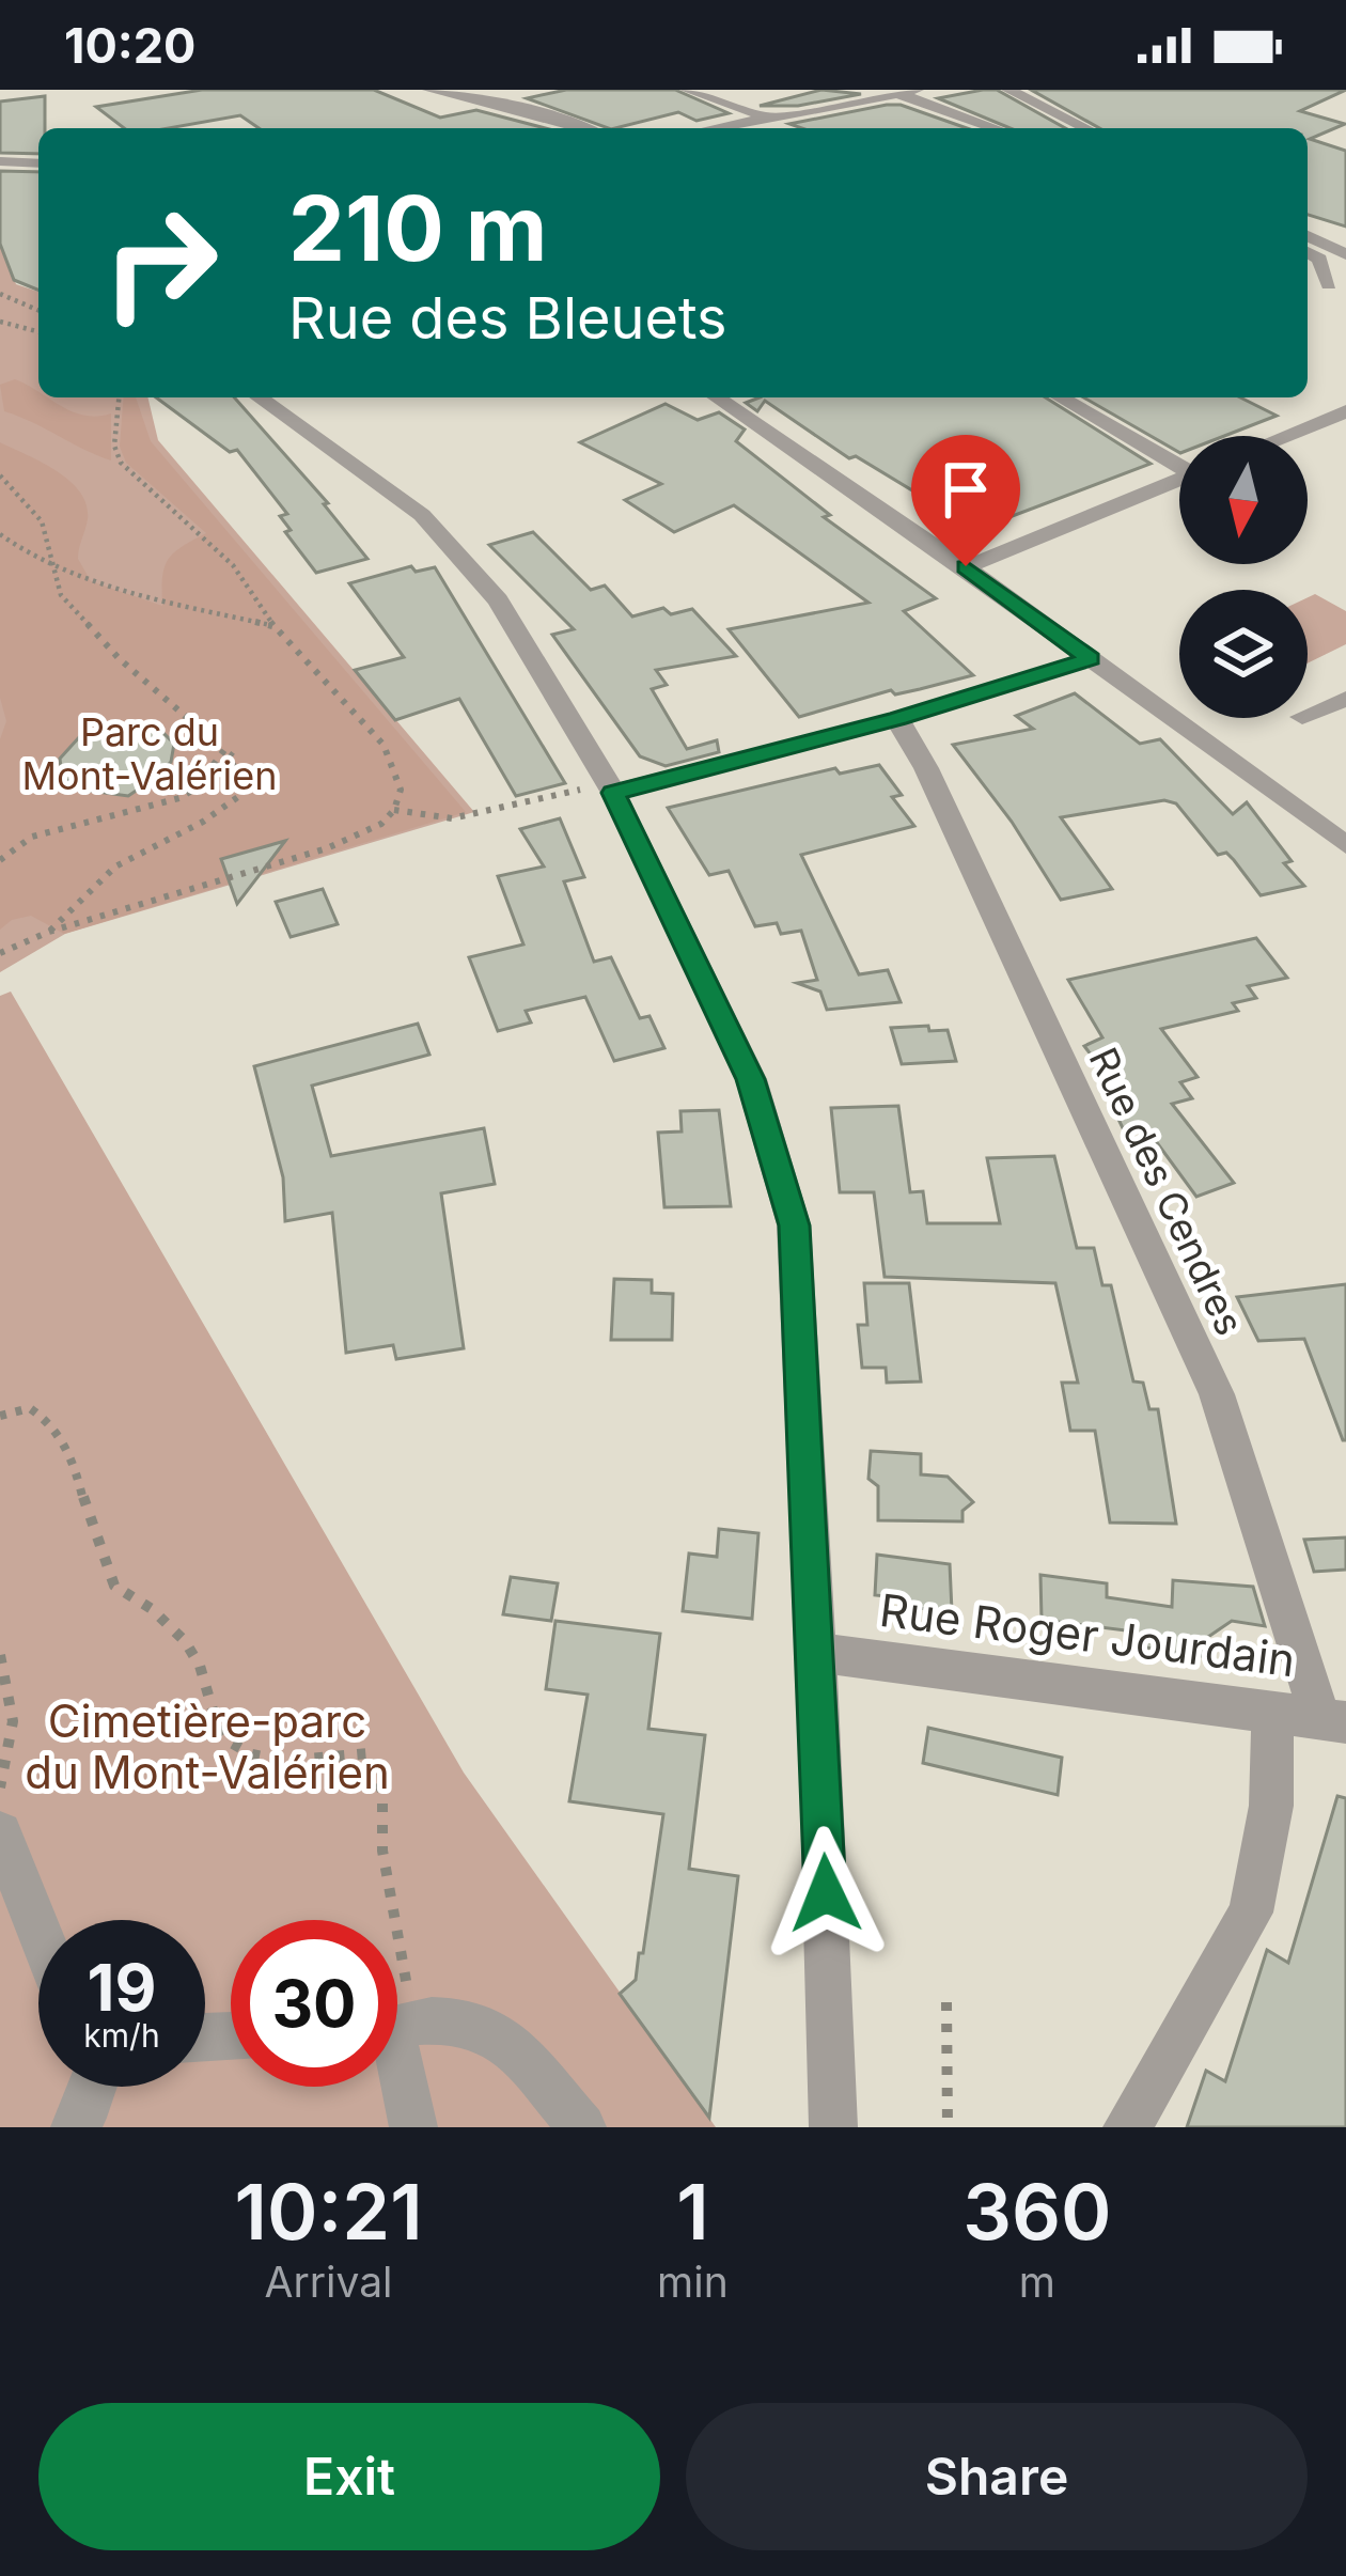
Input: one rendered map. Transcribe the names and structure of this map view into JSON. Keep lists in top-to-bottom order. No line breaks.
{"streets":{"street":["Rue des Cendres","Rue Roger Jourdain"]},"crossings":[["Rue des Cendres","Rue Roger Jourdain"]],"parks":["Parc du Mont-Valérien","Cimetière-parc du Mont-Valérien"],"north":"bottom","page":{"status":"10:20","turn":["210 m","Rue des Bleuets"],"speed":"19 km/h","limit":"30","eta":["10:21","Arrival","1","min","360","m"],"buttons":["Exit","Share"]}}
